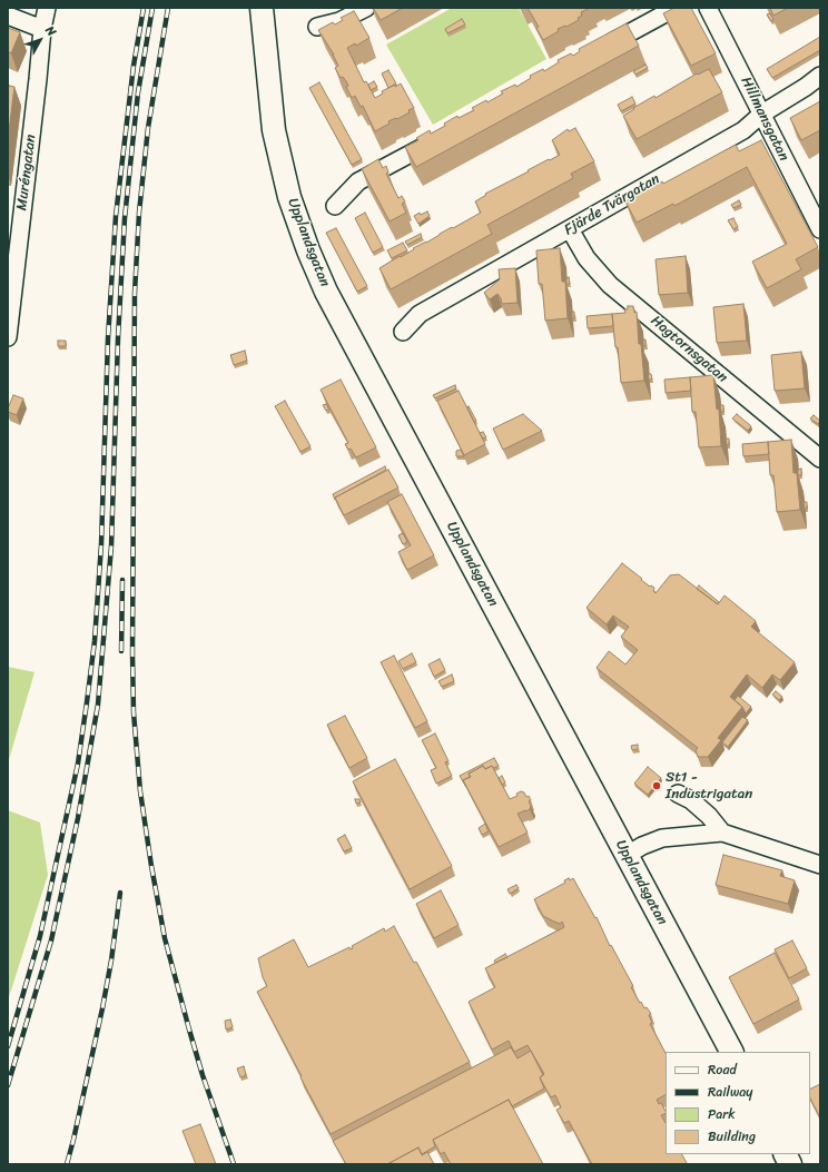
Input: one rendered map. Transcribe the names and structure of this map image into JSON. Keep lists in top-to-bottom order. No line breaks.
{"streets":{"main road":["Upplandsgatan"],"street":["Hillmansgatan","Muréngatan","Fjärde Tvärgatan","Hagtornsgatan"]},"crossings":[["Hillmansgatan","Fjärde Tvärgatan"],["Fjärde Tvärgatan","Hagtornsgatan"]],"places":["St1 - Industrigatan"],"legend":["Road","Railway","Park","Building"],"north":"top right"}
